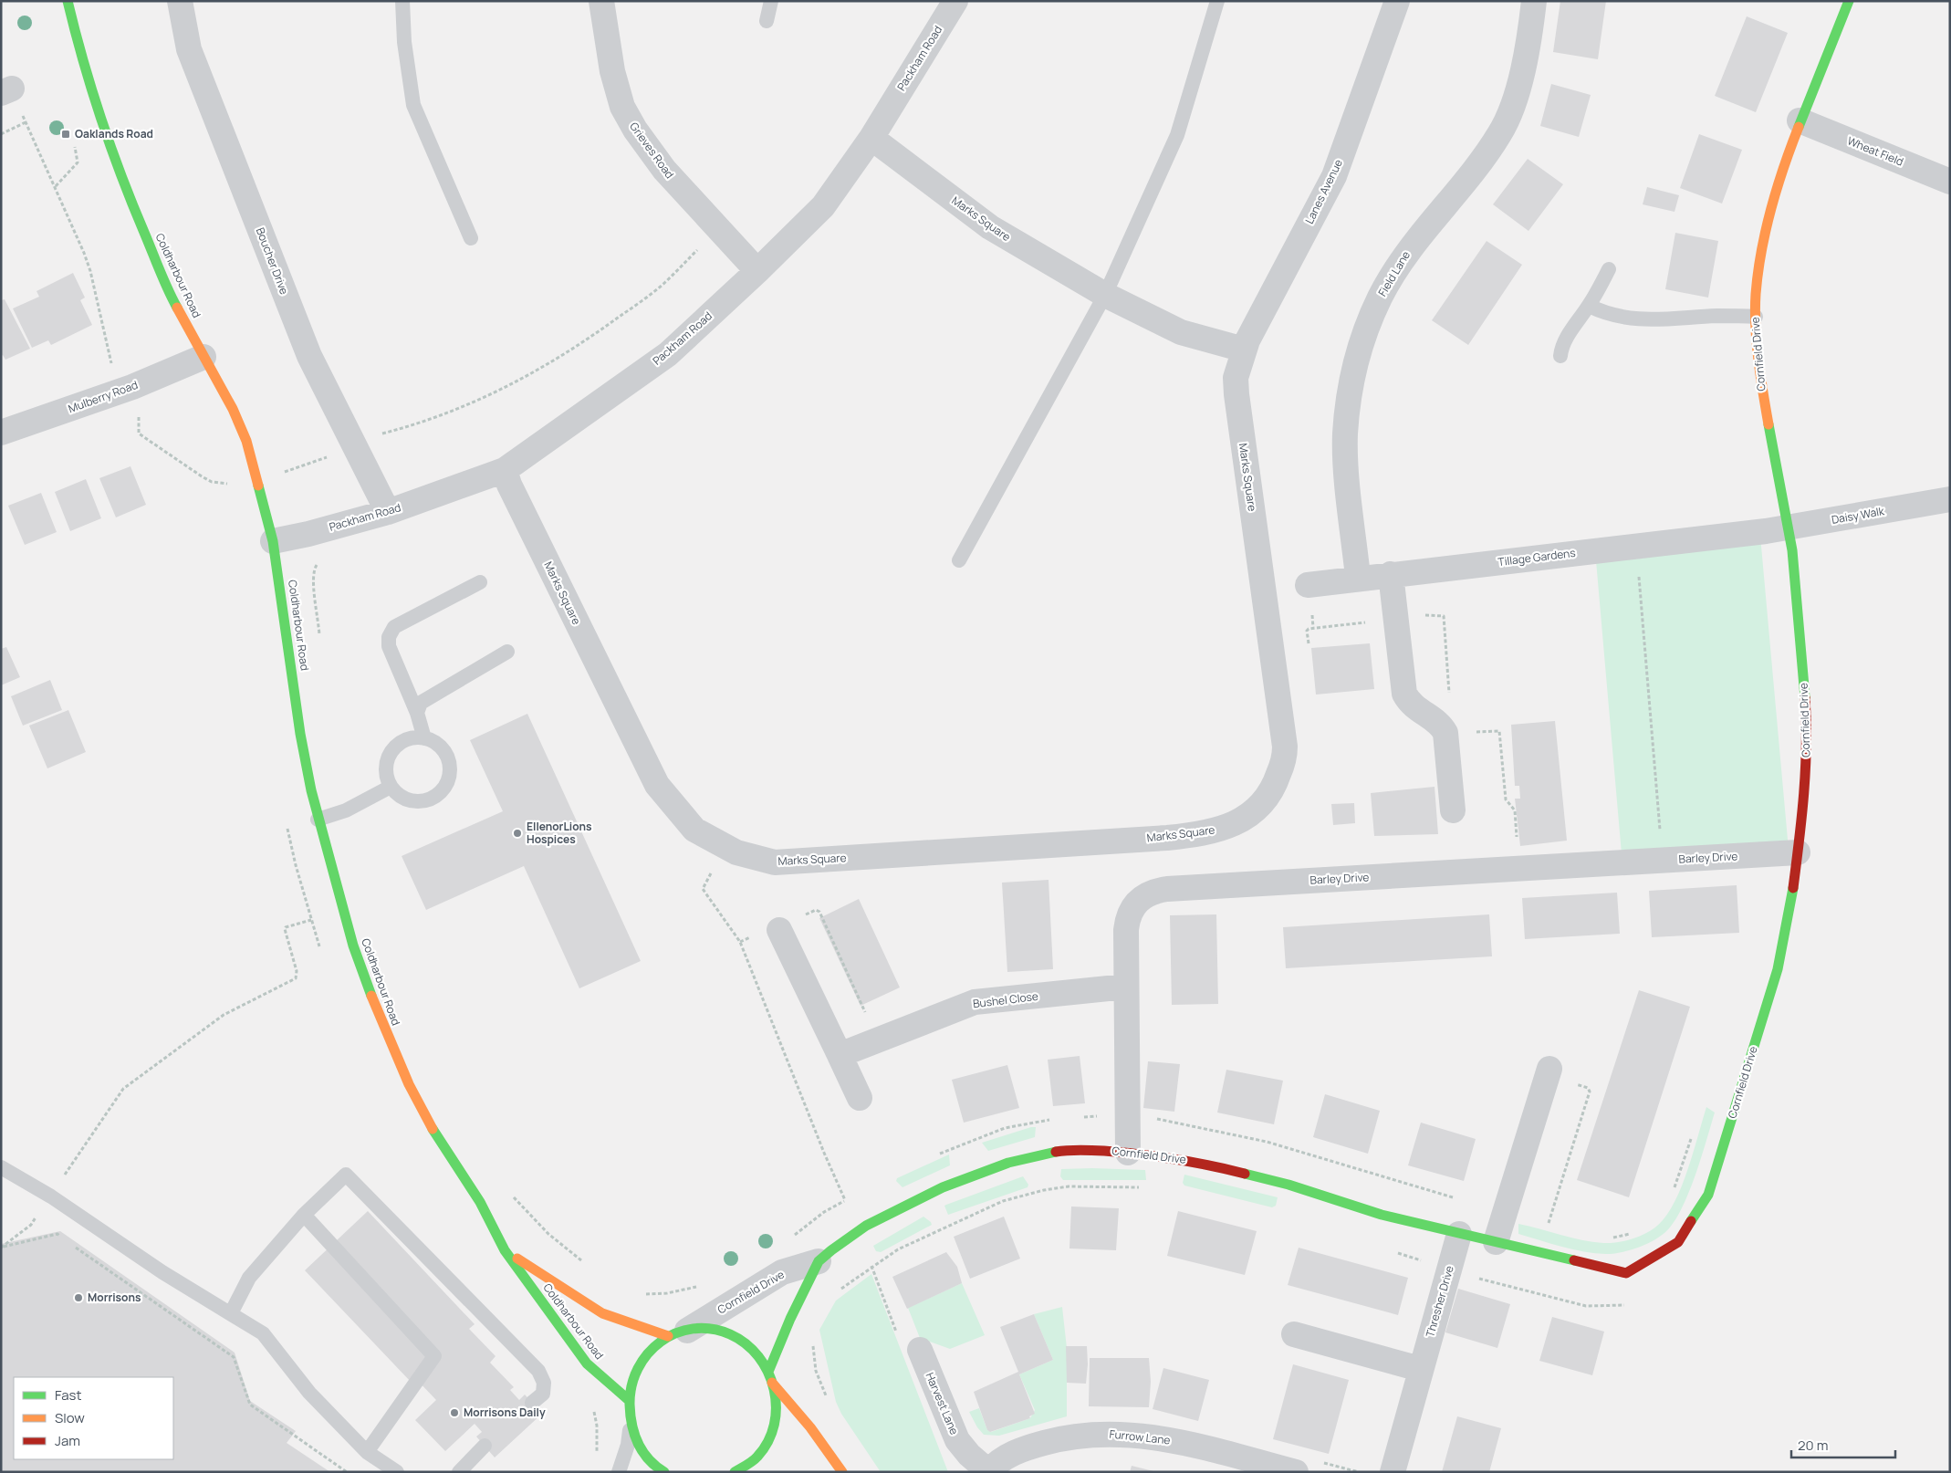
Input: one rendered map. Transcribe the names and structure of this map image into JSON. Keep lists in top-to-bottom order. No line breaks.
{"streets":{"street":["Packham Road","Grieves Road","Wheat Field","Lanes Avenue","Marks Square","Boucher Drive","Field Lane","Coldharbour Road","Cornfield Drive","Mulberry Road","Daisy Walk","Tillage Gardens","Barley Drive","Bushel Close","Thresher Drive","Harvest Lane","Furrow Lane"]},"crossings":[["Packham Road","Grieves Road"],["Packham Road","Marks Square"],["Packham Road","Boucher Drive"],["Packham Road","Coldharbour Road"],["Wheat Field","Cornfield Drive"],["Lanes Avenue","Marks Square"],["Field Lane","Tillage Gardens"],["Coldharbour Road","Cornfield Drive"],["Coldharbour Road","Mulberry Road"],["Cornfield Drive","Daisy Walk"],["Cornfield Drive","Tillage Gardens"],["Cornfield Drive","Barley Drive"],["Cornfield Drive","Thresher Drive"],["Daisy Walk","Tillage Gardens"],["Barley Drive","Bushel Close"],["Harvest Lane","Furrow Lane"]],"places":{"transit":["Oaklands Road"],"other":["EllenorLions Hospices","Morrisons","Morrisons Daily"]},"legend":["Fast","Slow","Jam"],"scale_bar":"20 m"}
